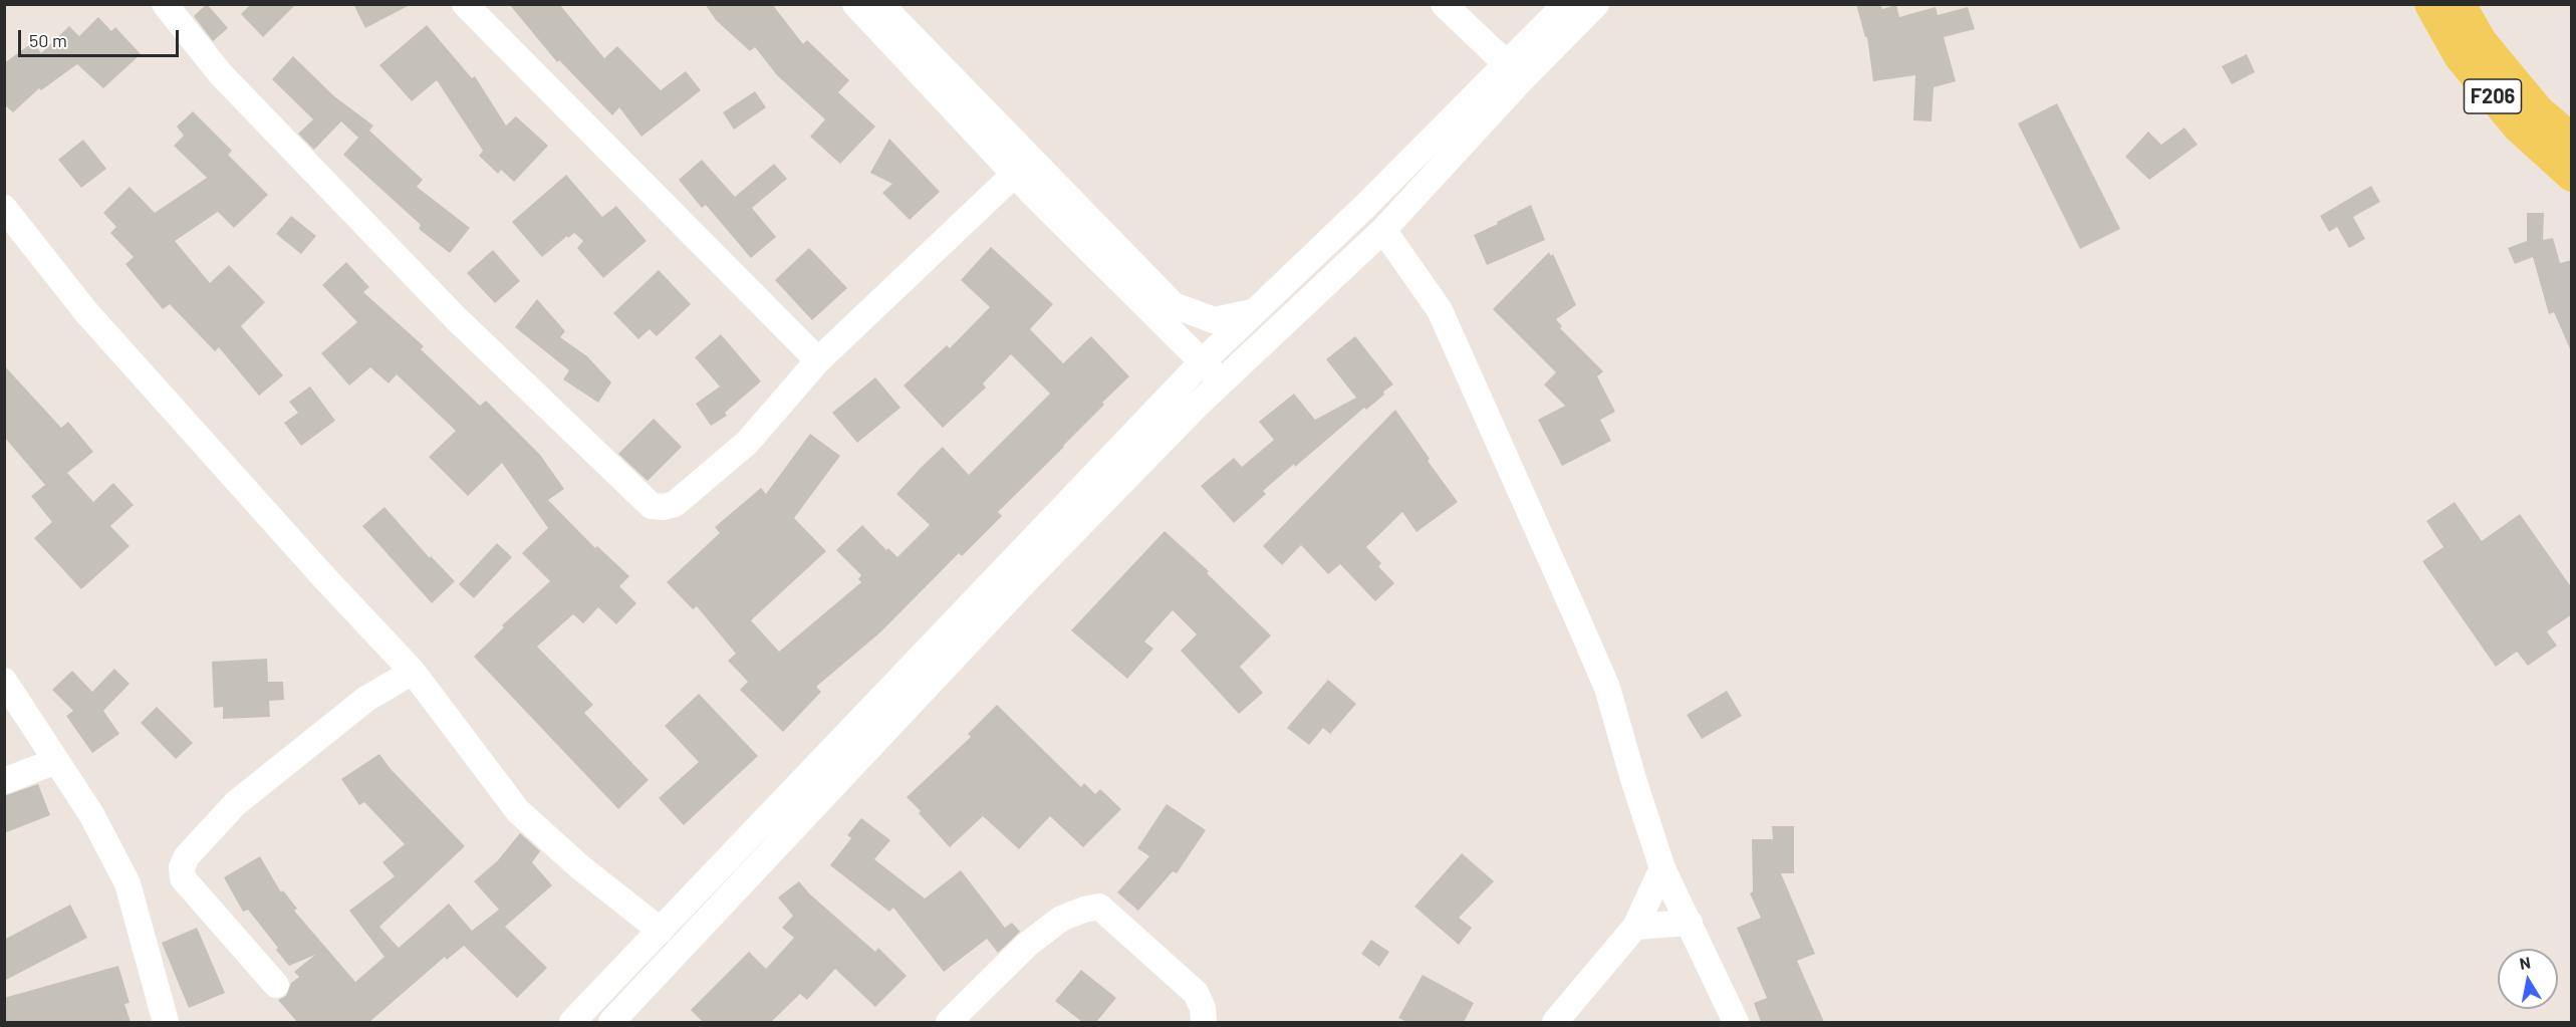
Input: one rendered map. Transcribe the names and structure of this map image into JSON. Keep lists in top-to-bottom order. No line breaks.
{"streets":{"main road":["F206"]},"scale_bar":"50 m","north":"top"}
